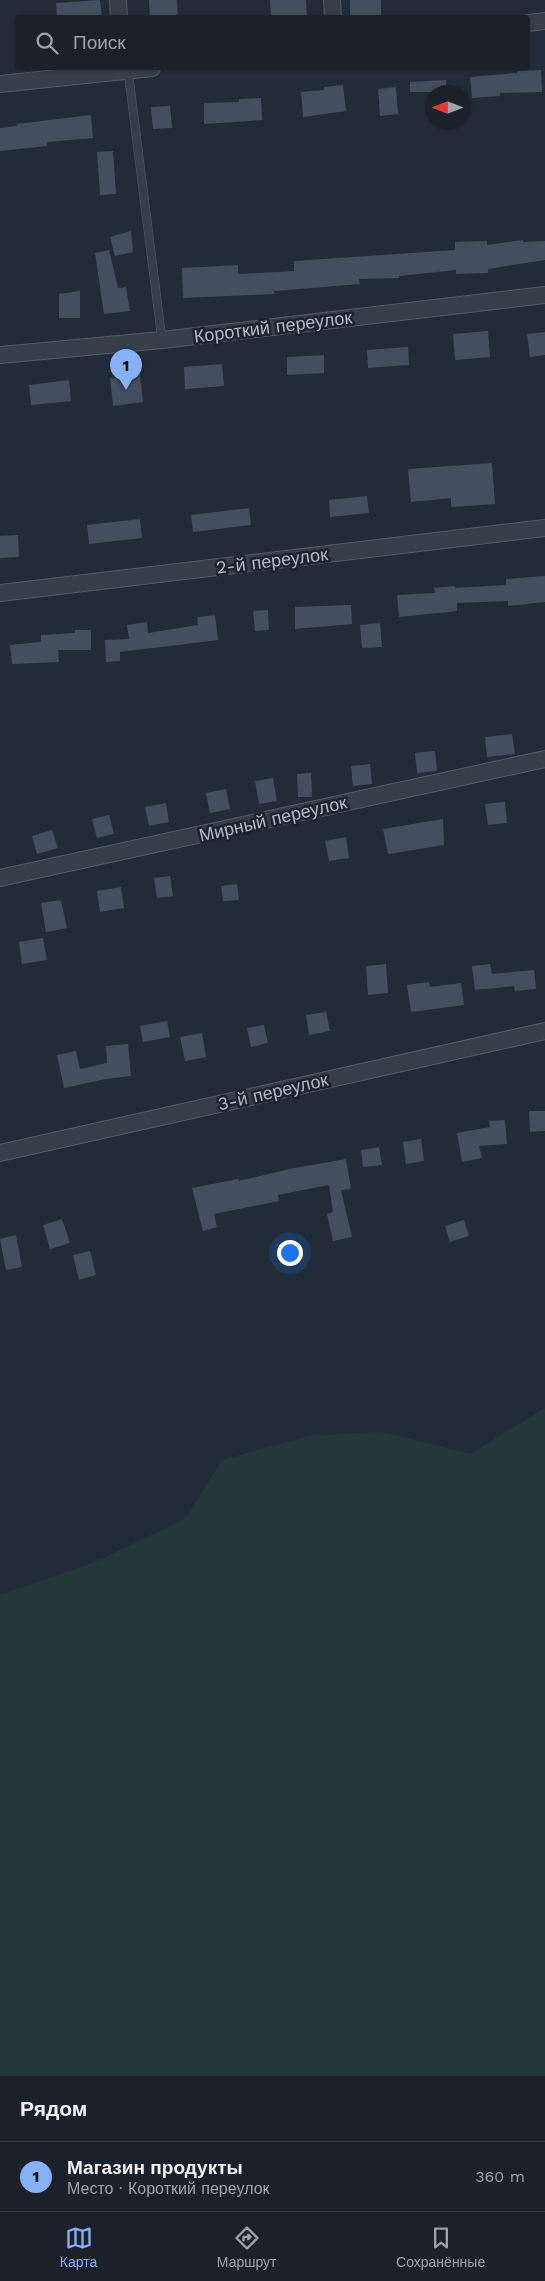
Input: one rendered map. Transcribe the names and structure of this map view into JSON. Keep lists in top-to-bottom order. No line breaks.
{"streets":{"street":["Короткий переулок","2-й переулок","Мирный переулок","3-й переулок"]},"north":"left","page":{"search":"Поиск","pins":"1","heading":"Рядом","list":[{"mark":"1","name":"Магазин продукты","note":"Место · Короткий переулок","value":"360 m"}],"nav":["Карта","Маршрут","Сохранённые"]}}
